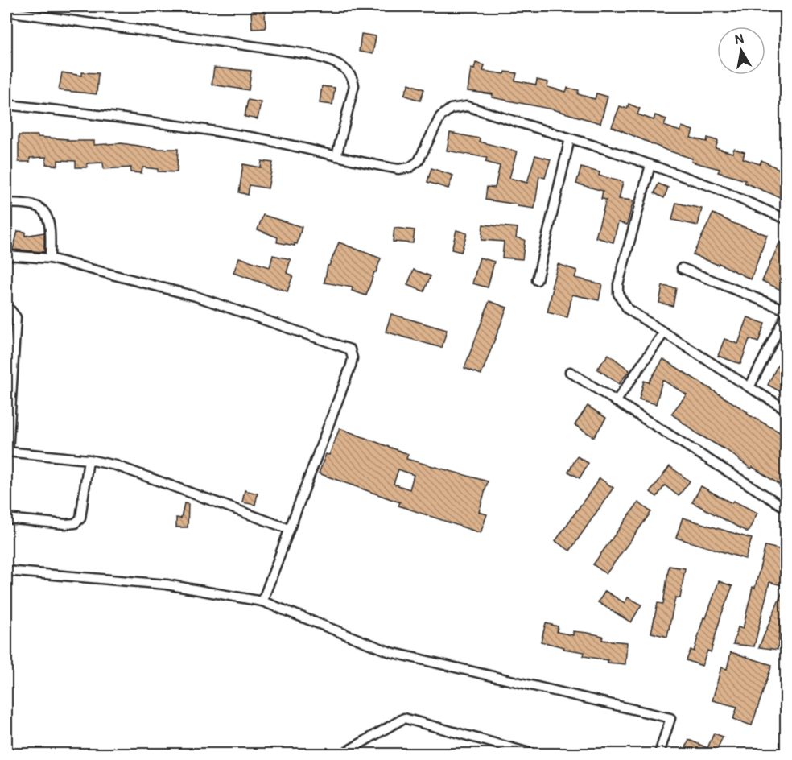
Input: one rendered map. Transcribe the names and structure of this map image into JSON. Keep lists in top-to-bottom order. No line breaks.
{"north":"top"}
